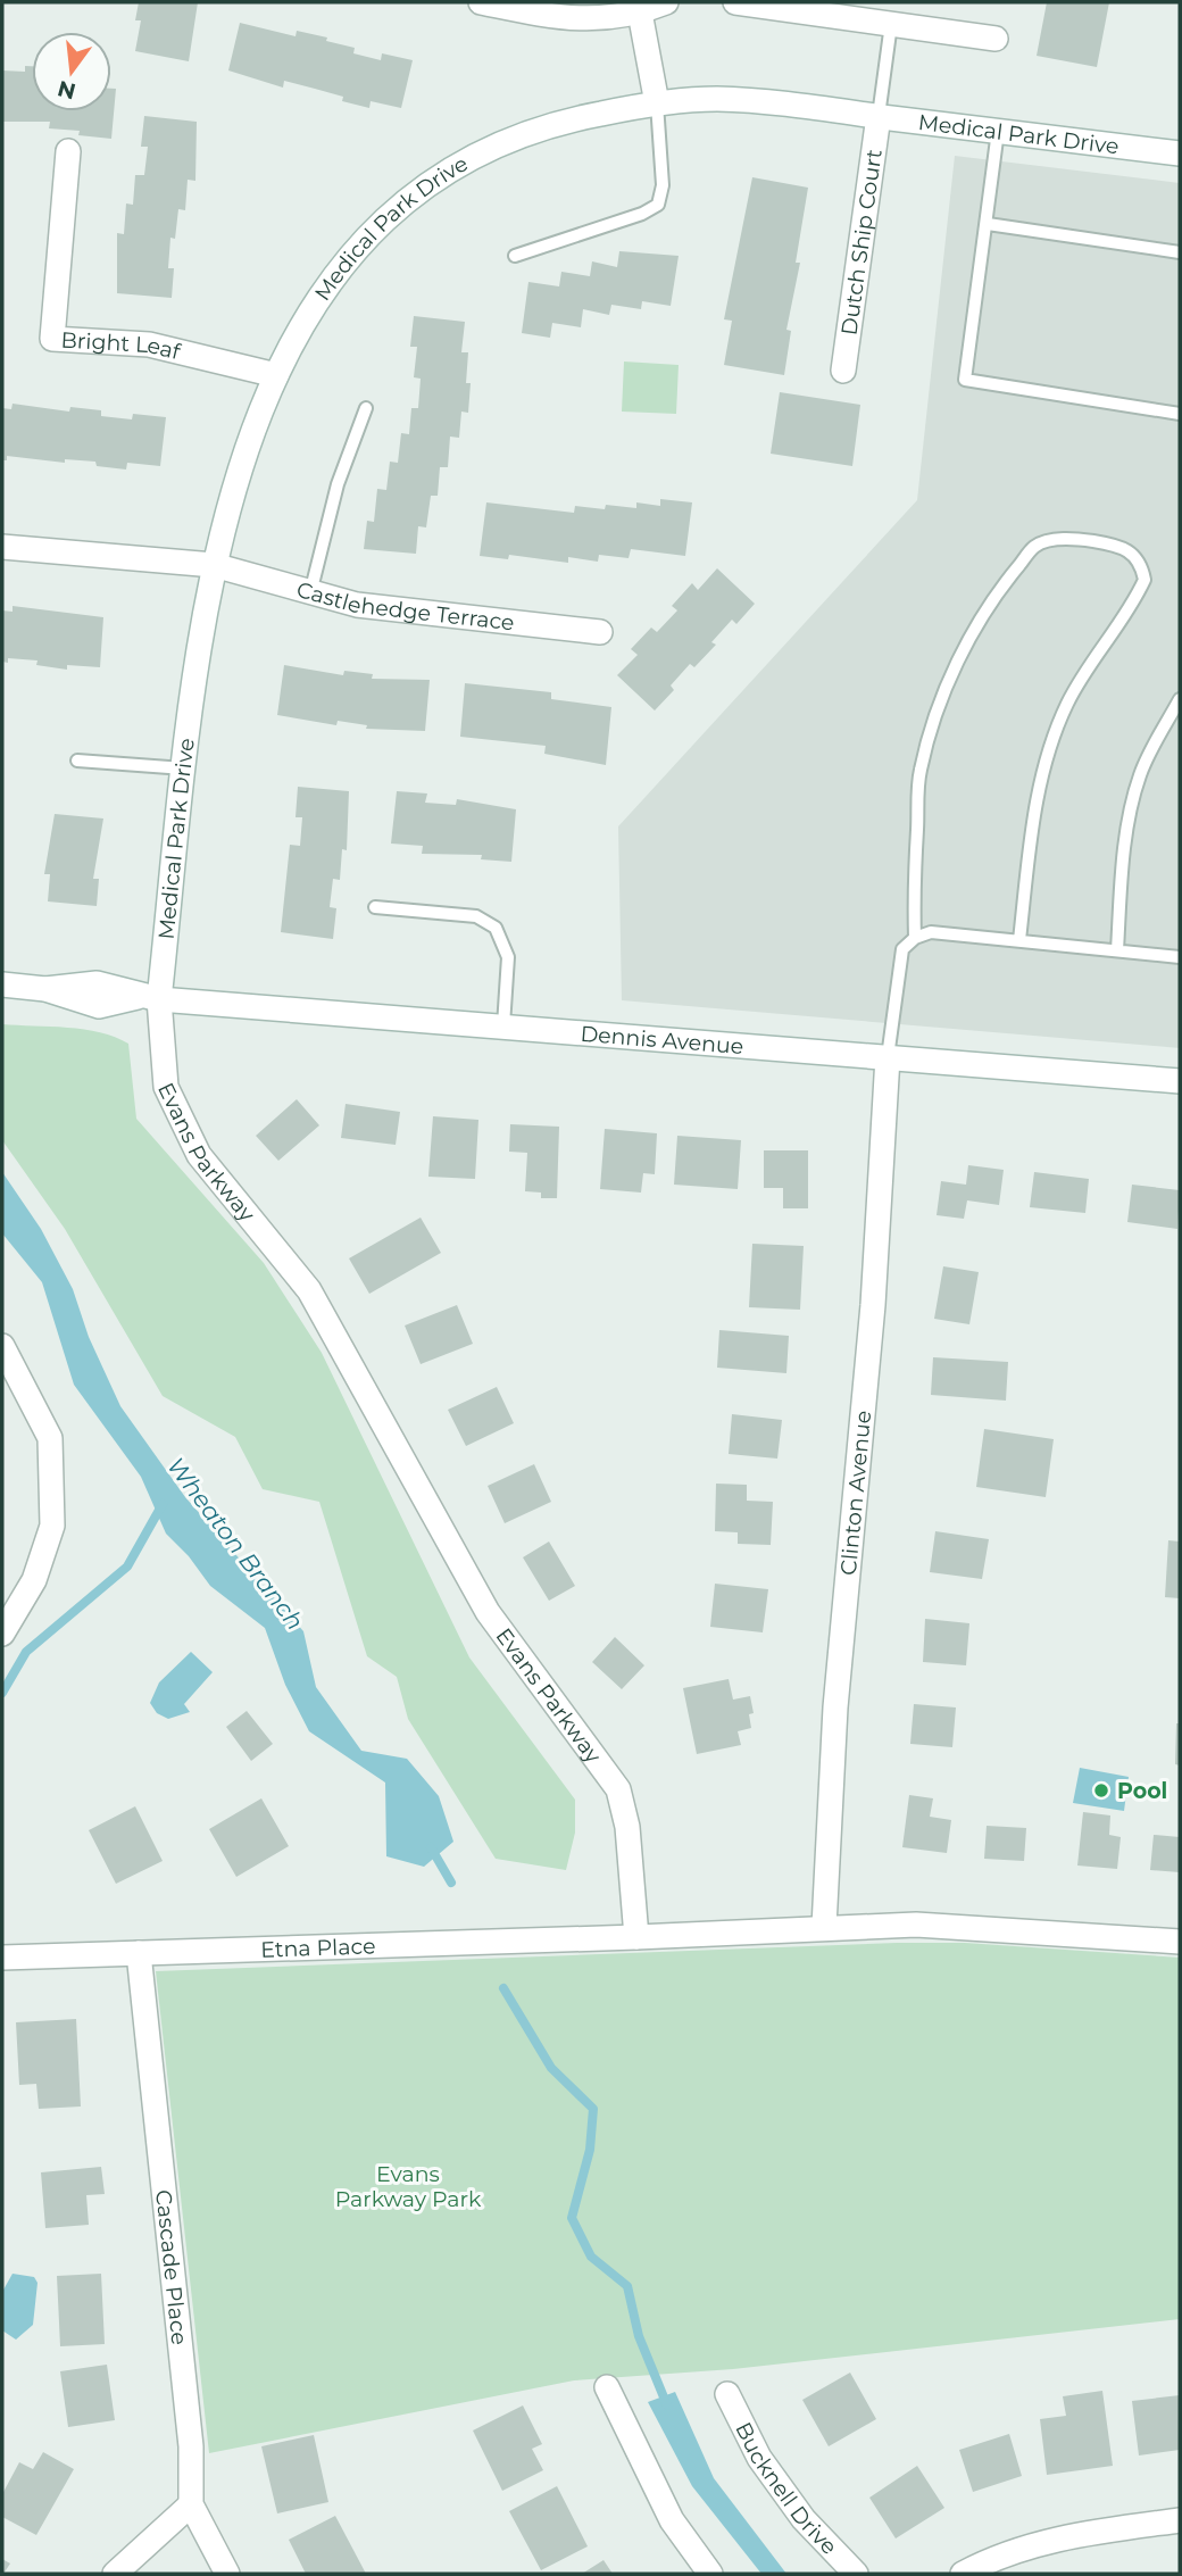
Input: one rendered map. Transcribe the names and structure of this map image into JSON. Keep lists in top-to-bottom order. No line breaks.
{"streets":{"street":["Medical Park Drive","Dutch Ship Court","Bright Leaf","Castlehedge Terrace","Dennis Avenue","Evans Parkway","Clinton Avenue","Etna Place","Cascade Place","Bucknell Drive"]},"crossings":[["Medical Park Drive","Dutch Ship Court"],["Medical Park Drive","Bright Leaf"],["Medical Park Drive","Castlehedge Terrace"],["Medical Park Drive","Dennis Avenue"],["Medical Park Drive","Evans Parkway"],["Dennis Avenue","Evans Parkway"],["Dennis Avenue","Clinton Avenue"],["Evans Parkway","Etna Place"],["Etna Place","Cascade Place"]],"water":["Wheaton Branch"],"parks":["Evans Parkway Park"],"places":["Pool"],"north":"bottom"}
